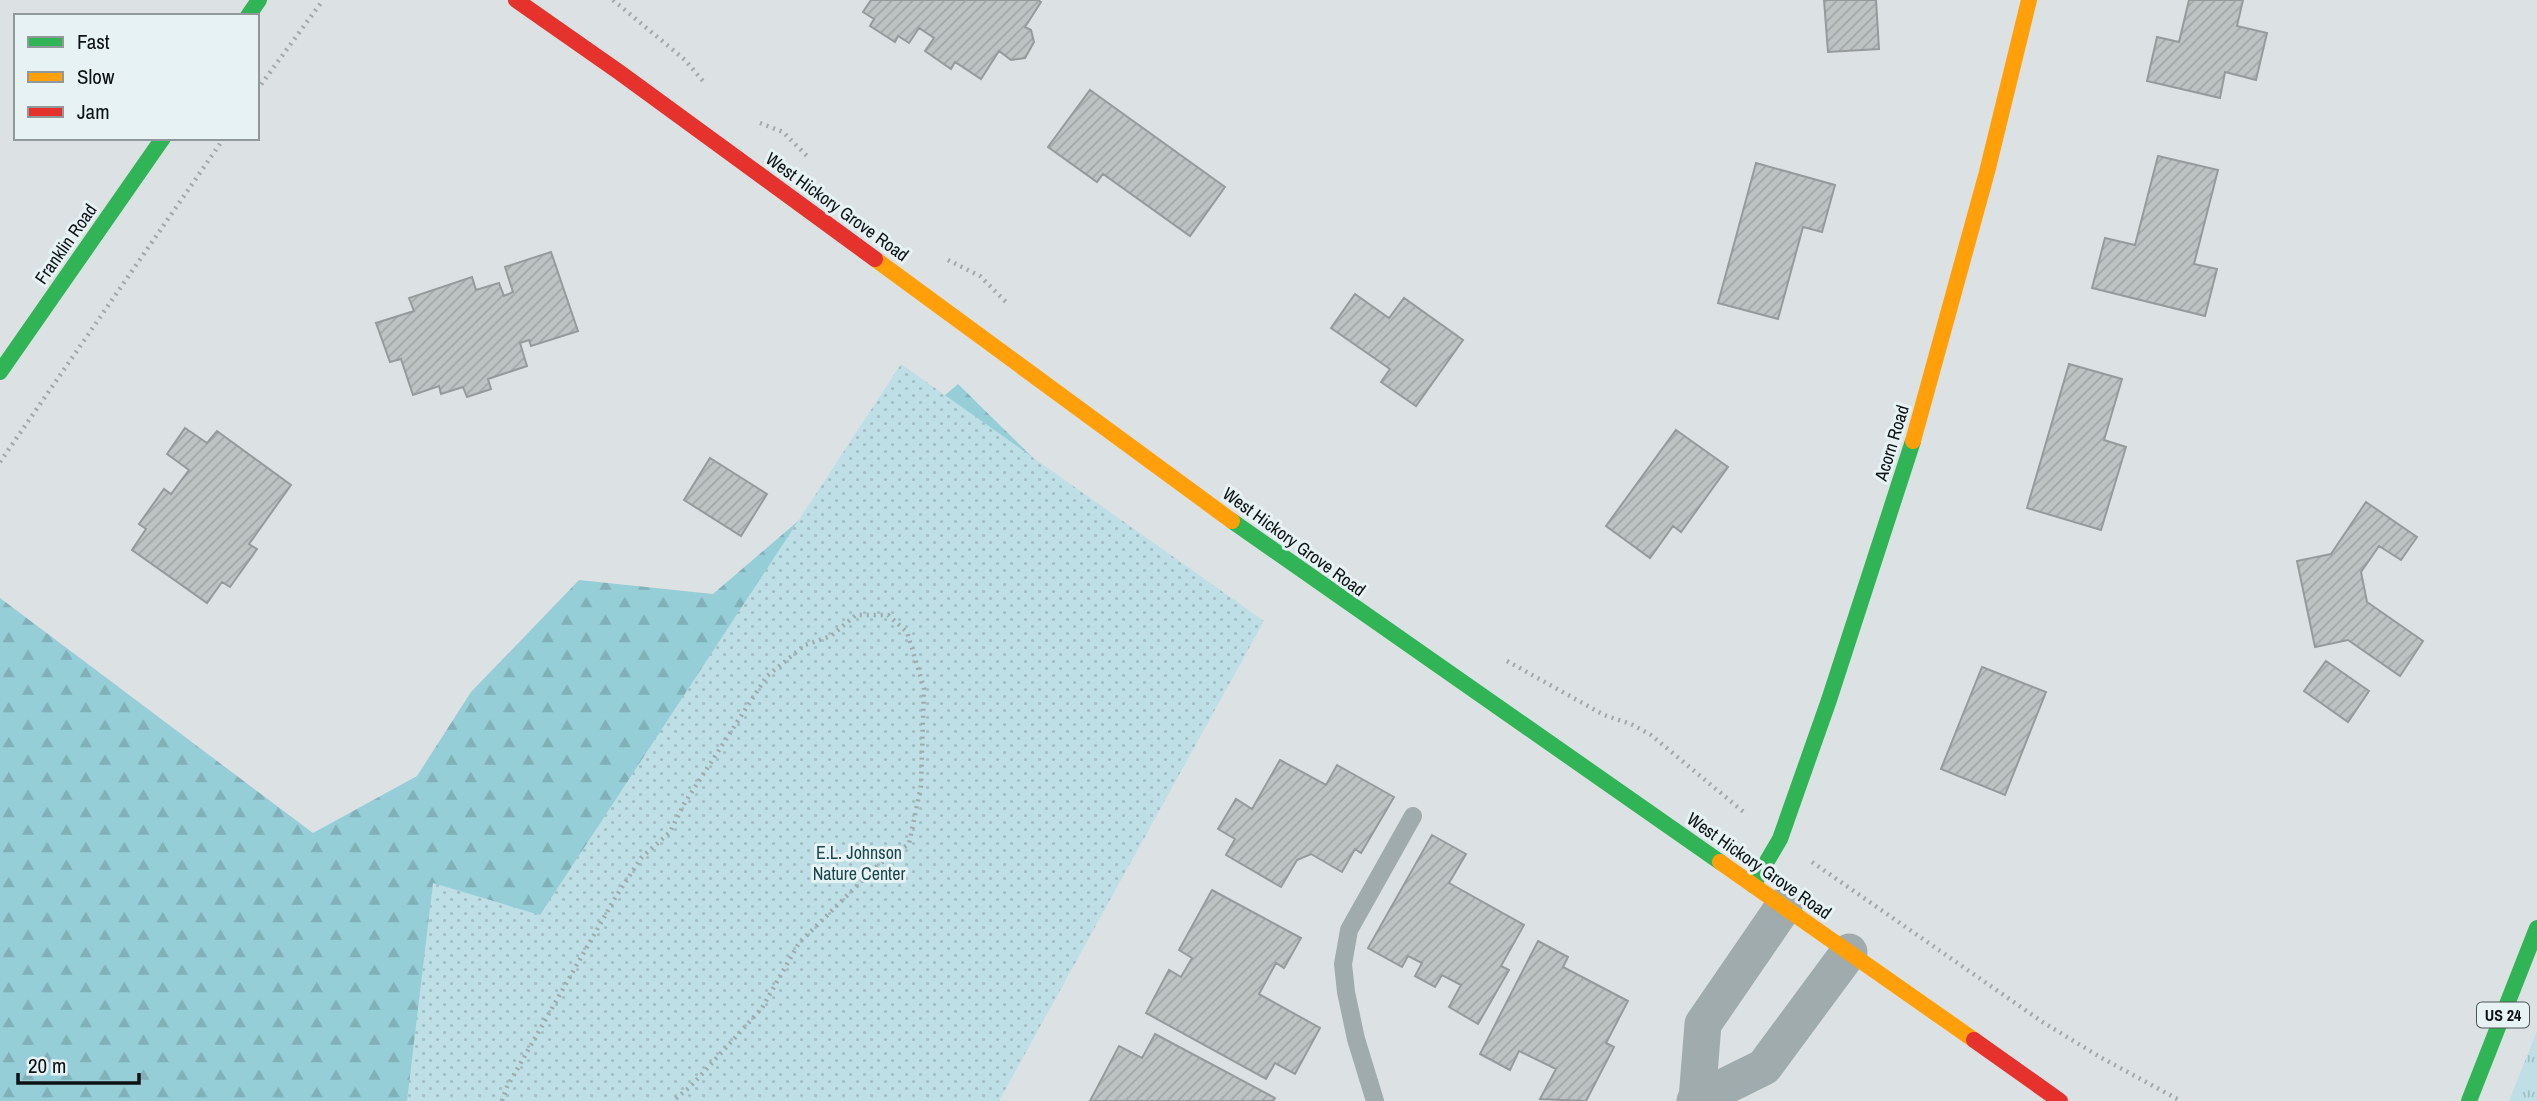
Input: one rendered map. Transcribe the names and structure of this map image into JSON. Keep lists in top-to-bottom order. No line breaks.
{"streets":{"main road":["West Hickory Grove Road","Franklin Road","Acorn Road","US 24"]},"crossings":[["West Hickory Grove Road","Acorn Road"]],"parks":["E.L. Johnson Nature Center"],"legend":["Fast","Slow","Jam"],"scale_bar":"20 m"}
